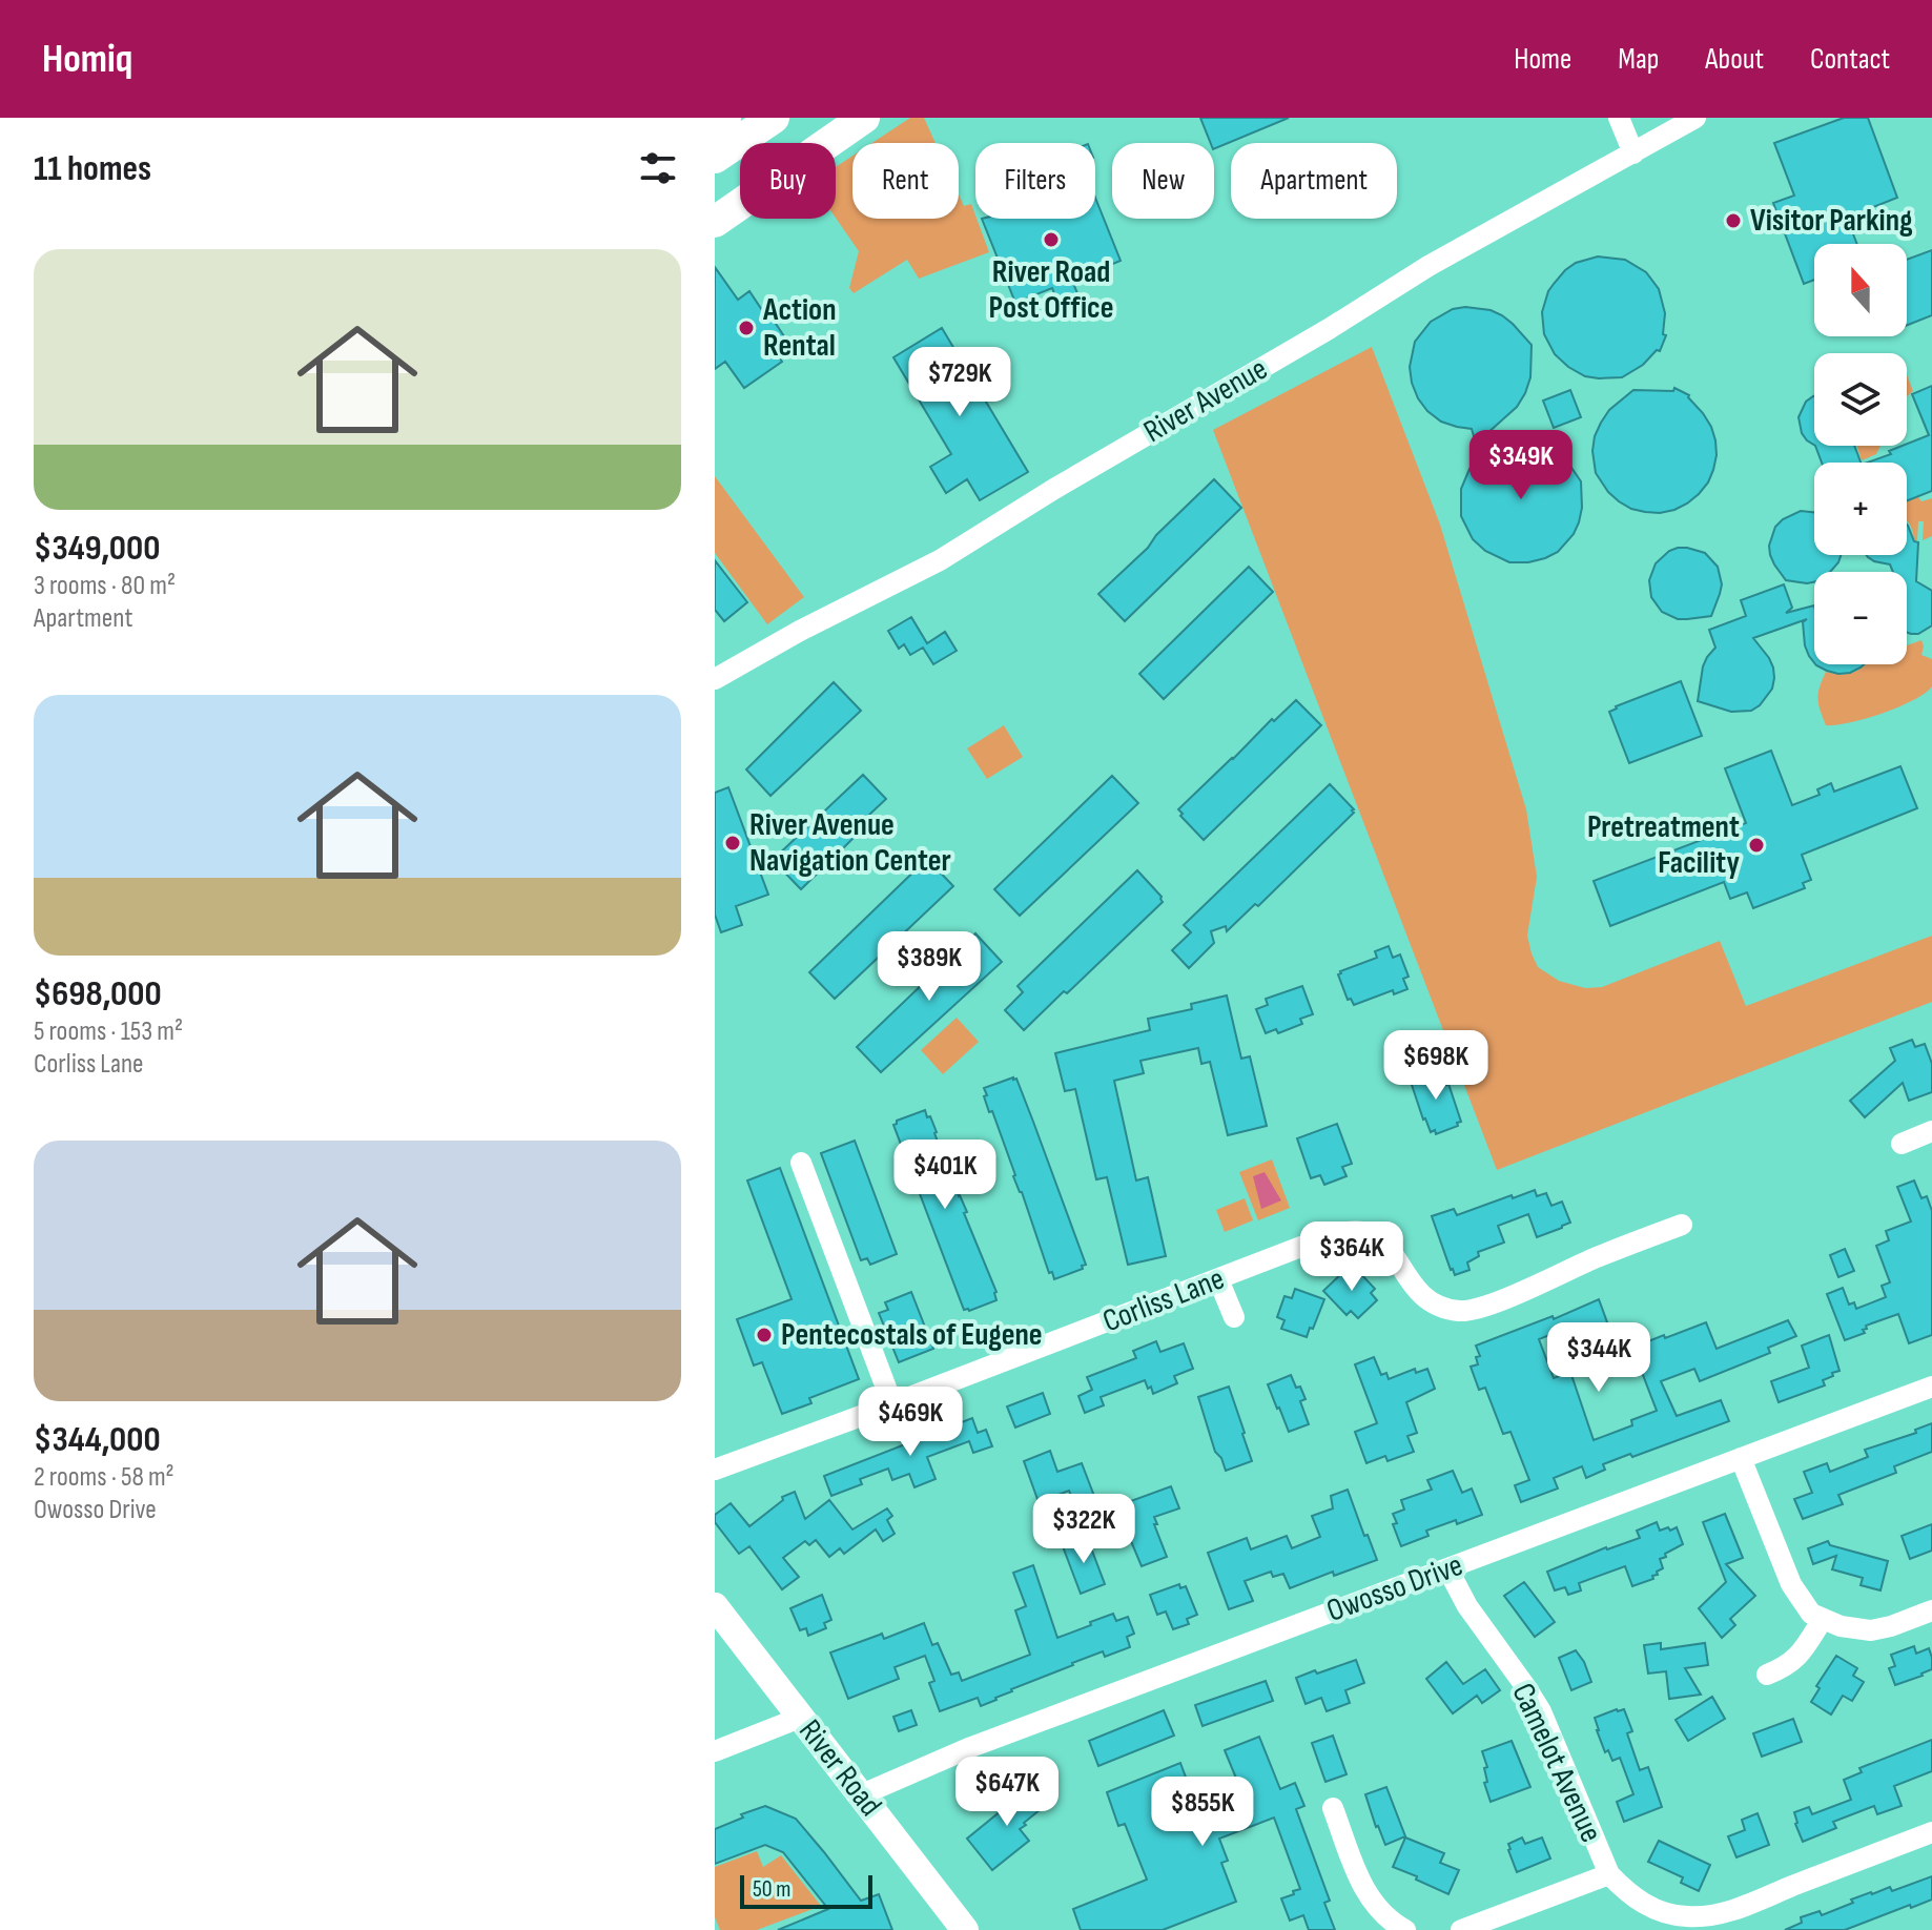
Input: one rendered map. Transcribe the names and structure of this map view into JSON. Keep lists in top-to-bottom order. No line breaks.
{"streets":{"main road":["River Road"],"street":["River Avenue","Corliss Lane","Owosso Drive","Camelot Avenue"]},"crossings":[["Owosso Drive","Camelot Avenue"],["Owosso Drive","River Road"]],"places":["Visitor Parking","River Road Post Office","Action Rental","River Avenue Navigation Center","Pretreatment Facility","Pentecostals of Eugene"],"scale_bar":"50 m","north":"top","page":{"header":"Homiq","nav":["Home","Map","About","Contact"],"heading":"11 homes","chip":["Buy","Rent","Filters","New","Apartment"],"list":[{"name":"$349,000","note":"3 rooms · 80 m² · Apartment"},{"name":"$698,000","note":"5 rooms · 153 m² · Corliss Lane"},{"name":"$344,000","note":"2 rooms · 58 m² · Owosso Drive"}],"map_buttons":["+","−"],"price":["$729K","$349K","$389K","$698K","$401K","$364K","$344K","$469K","$322K","$647K","$855K"],"scale":"50 m"}}
